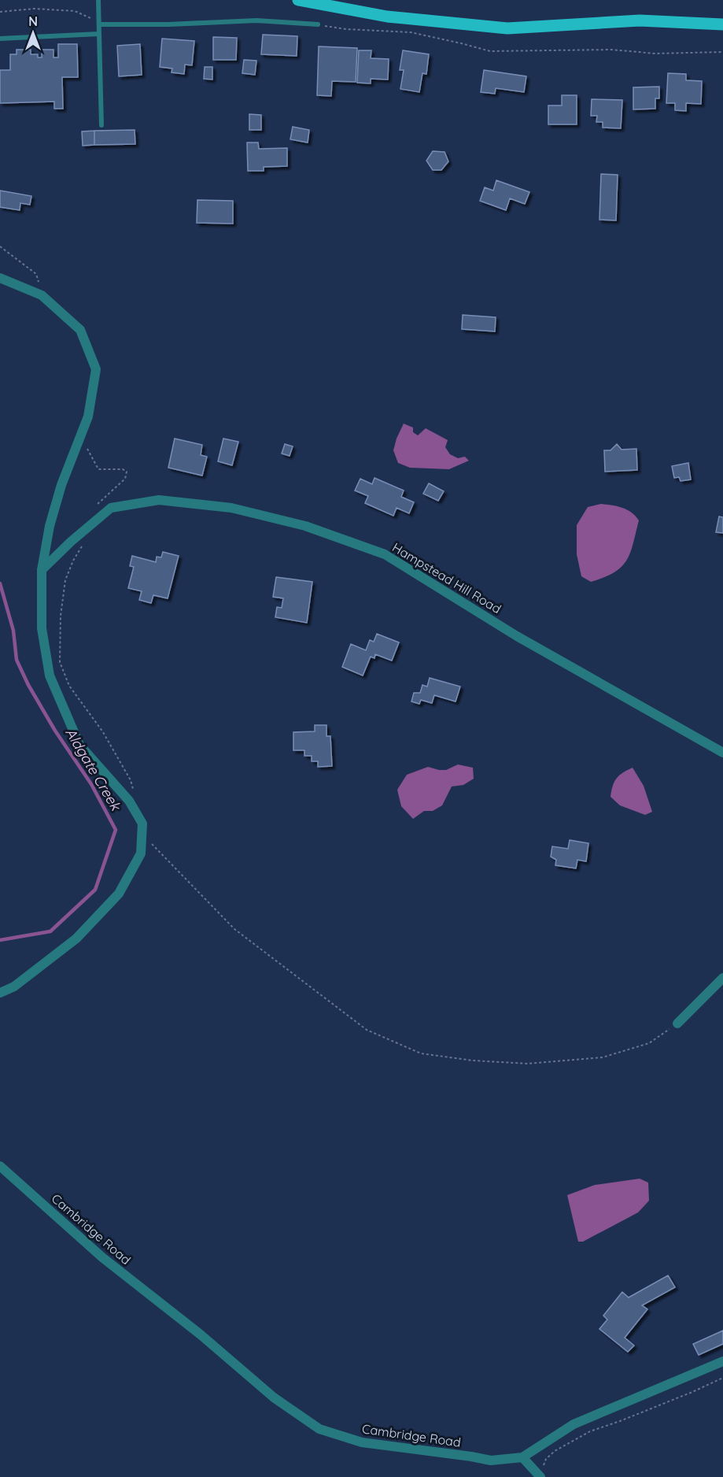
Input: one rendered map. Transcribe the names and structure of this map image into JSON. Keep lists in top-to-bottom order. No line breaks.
{"streets":{"street":["Hampstead Hill Road","Cambridge Road"]},"water":["Aldgate Creek"],"north":"top"}
